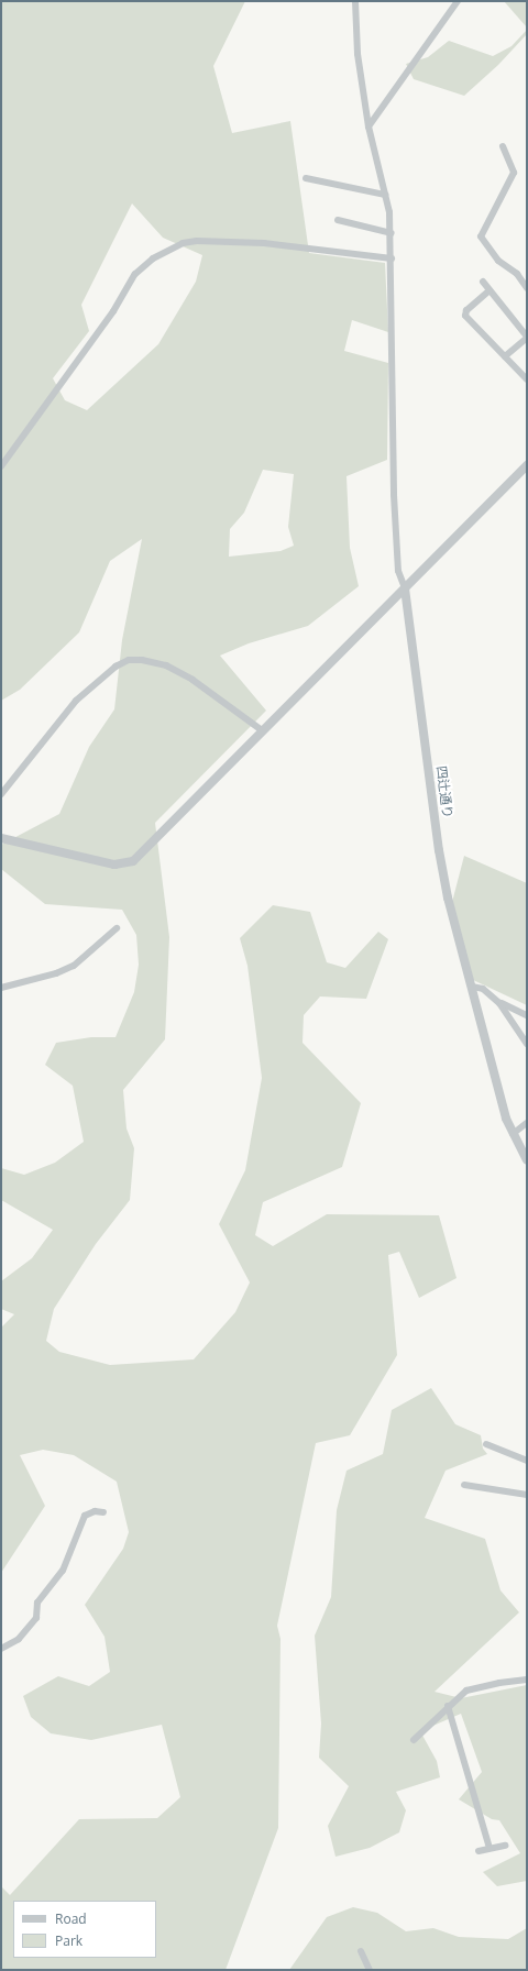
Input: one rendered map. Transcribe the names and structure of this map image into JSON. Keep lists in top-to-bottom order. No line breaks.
{"streets":{"street":["四辻通り"]},"legend":["Road","Park"]}
